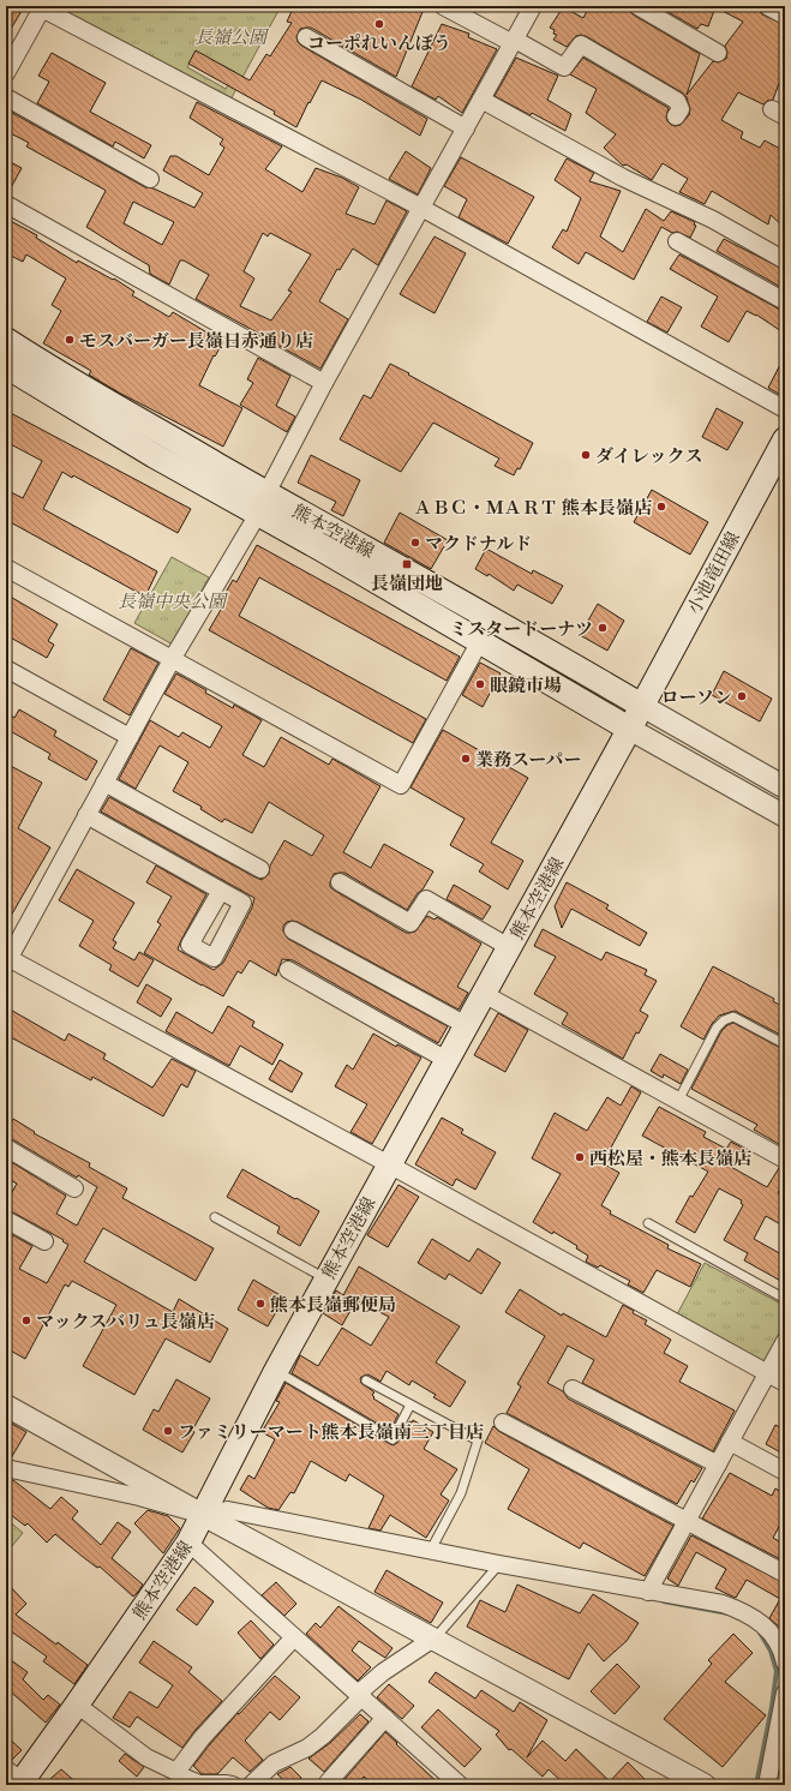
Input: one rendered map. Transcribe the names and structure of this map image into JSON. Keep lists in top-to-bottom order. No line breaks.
{"streets":{"main road":["熊本空港線","小池竜田線"]},"crossings":[["熊本空港線","小池竜田線"]],"parks":["長嶺公園","長嶺中央公園"],"places":{"other":["コーポれいんぼう","モスバーガー長嶺日赤通り店","ダイレックス","ＡＢＣ・ＭＡＲＴ 熊本長嶺店","マクドナルド","ミスタードーナツ","眼鏡市場","ローソン","業務スーパー","西松屋・熊本長嶺店","熊本長嶺郵便局","マックスバリュ長嶺店","ファミリーマート熊本長嶺南三丁目店"],"transit":["長嶺団地"]}}
